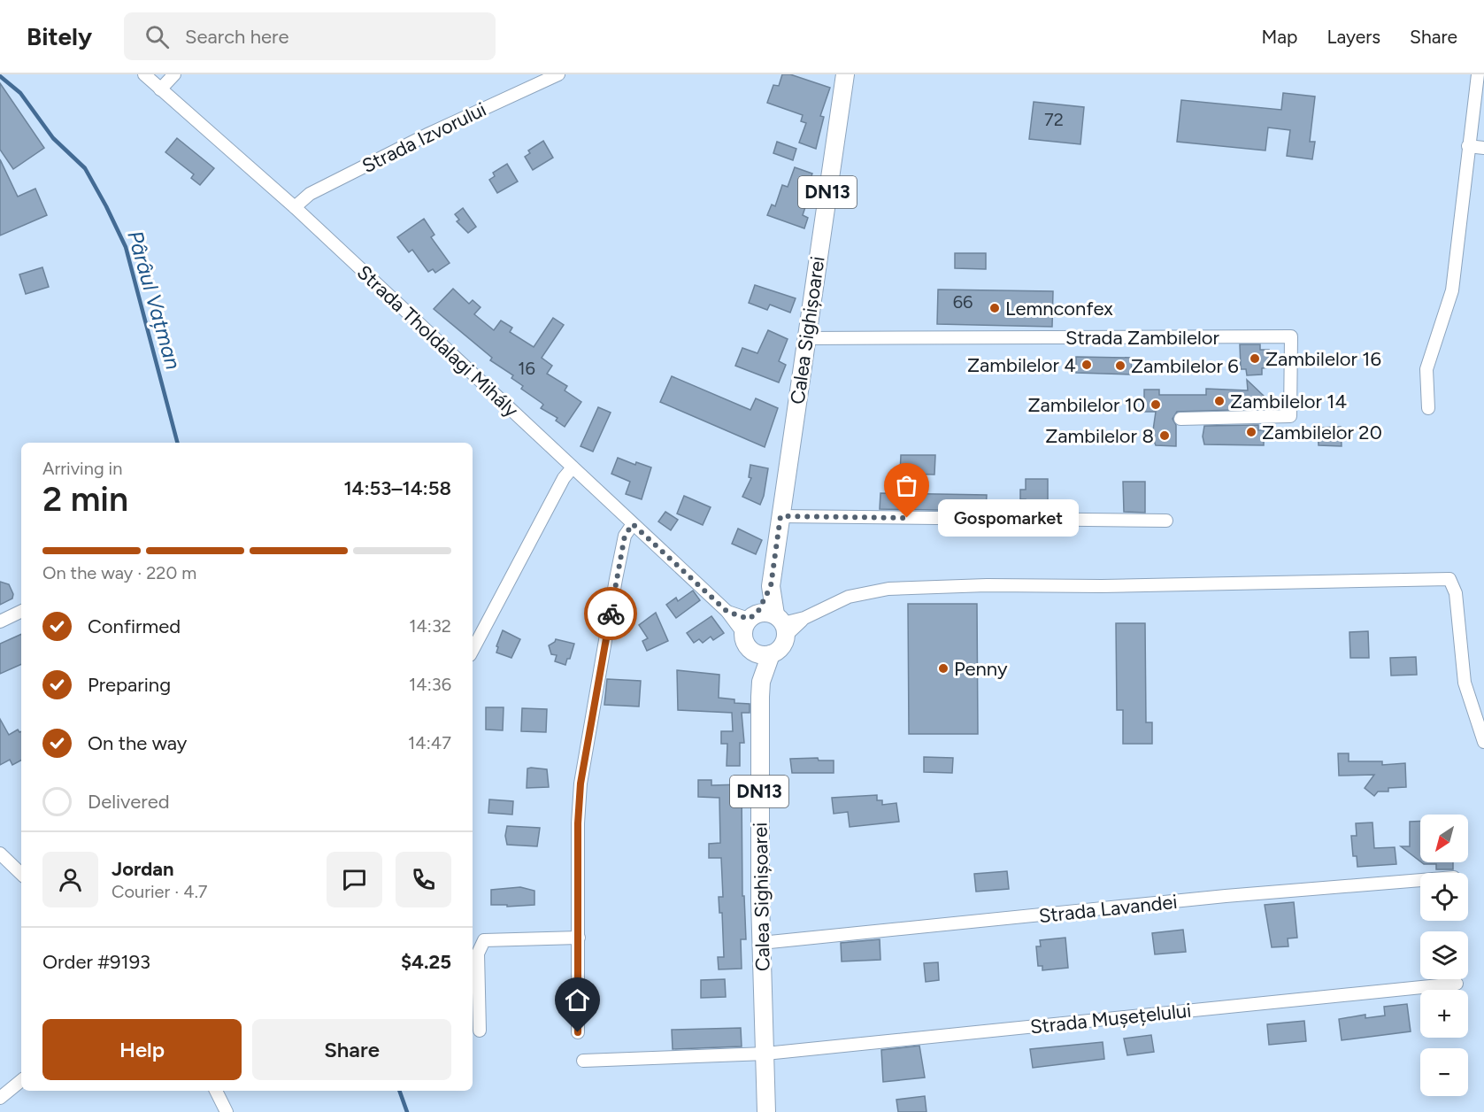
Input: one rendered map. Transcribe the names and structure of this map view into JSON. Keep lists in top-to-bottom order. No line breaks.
{"streets":{"highway":["DN13","Calea Sighișoarei"],"street":["Strada Izvorului","Strada Zambilelor","Strada Tholdalagi Mihály","Strada Lavandei","Strada Mușețelului"]},"crossings":[["Strada Izvorului","Strada Tholdalagi Mihály"],["DN13","Calea Sighișoarei"],["DN13","Strada Tholdalagi Mihály"],["Calea Sighișoarei","Strada Zambilelor"],["Calea Sighișoarei","Strada Tholdalagi Mihály"],["Calea Sighișoarei","Strada Lavandei"],["Calea Sighișoarei","Strada Mușețelului"]],"water":["Pârâul Vațman"],"places":["Lemnconfex","Zambilelor 16","Zambilelor 4","Zambilelor 6","Zambilelor 14","Zambilelor 10","Zambilelor 20","Zambilelor 8","Gospomarket","Penny"],"house_numbers":["72","66","16"],"north":"bottom left","page":{"header":"Bitely","search":"Search here","nav":["Map","Layers","Share"],"heading":["2 min","Arriving in","14:53–14:58"],"panel":["Jordan","Courier · 4.7","Order #9193","$4.25"],"bubble":"Gospomarket","bar":"On the way · 220 m","list":[["Confirmed","14:32"],["Preparing","14:36"],["On the way","14:47"],"Delivered"],"map_buttons":["+","−"],"buttons":["Help","Share"]}}
